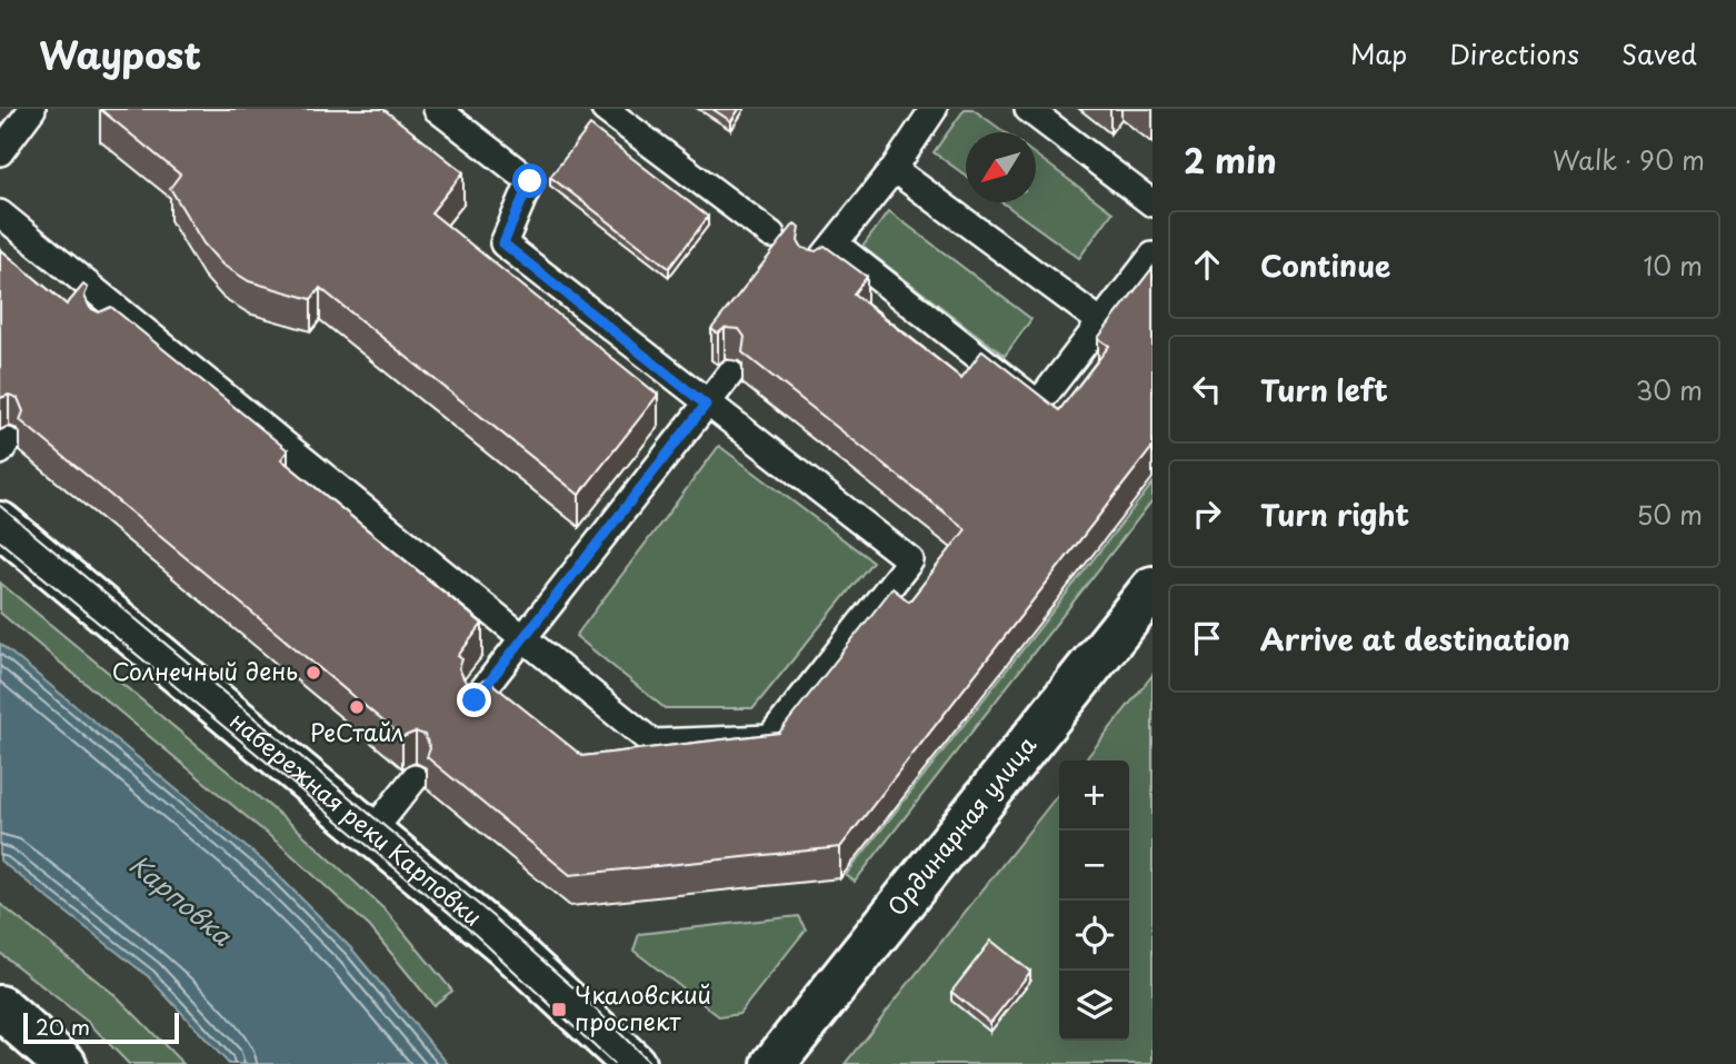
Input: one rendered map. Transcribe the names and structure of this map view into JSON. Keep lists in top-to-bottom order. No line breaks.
{"streets":{"street":["набережная реки Карповки","Ординарная улица"]},"water":["Карповка"],"places":{"other":["Солнечный день","РеСтайл"],"transit":["Чкаловский проспект"]},"scale_bar":"20 m","north":"bottom left","page":{"header":"Waypost","nav":["Map","Directions","Saved"],"heading":["2 min","Walk · 90 m"],"list":[["Continue","10 m"],["Turn left","30 m"],["Turn right","50 m"],"Arrive at destination"],"map_buttons":["+","−"],"scale":"20 m"}}
